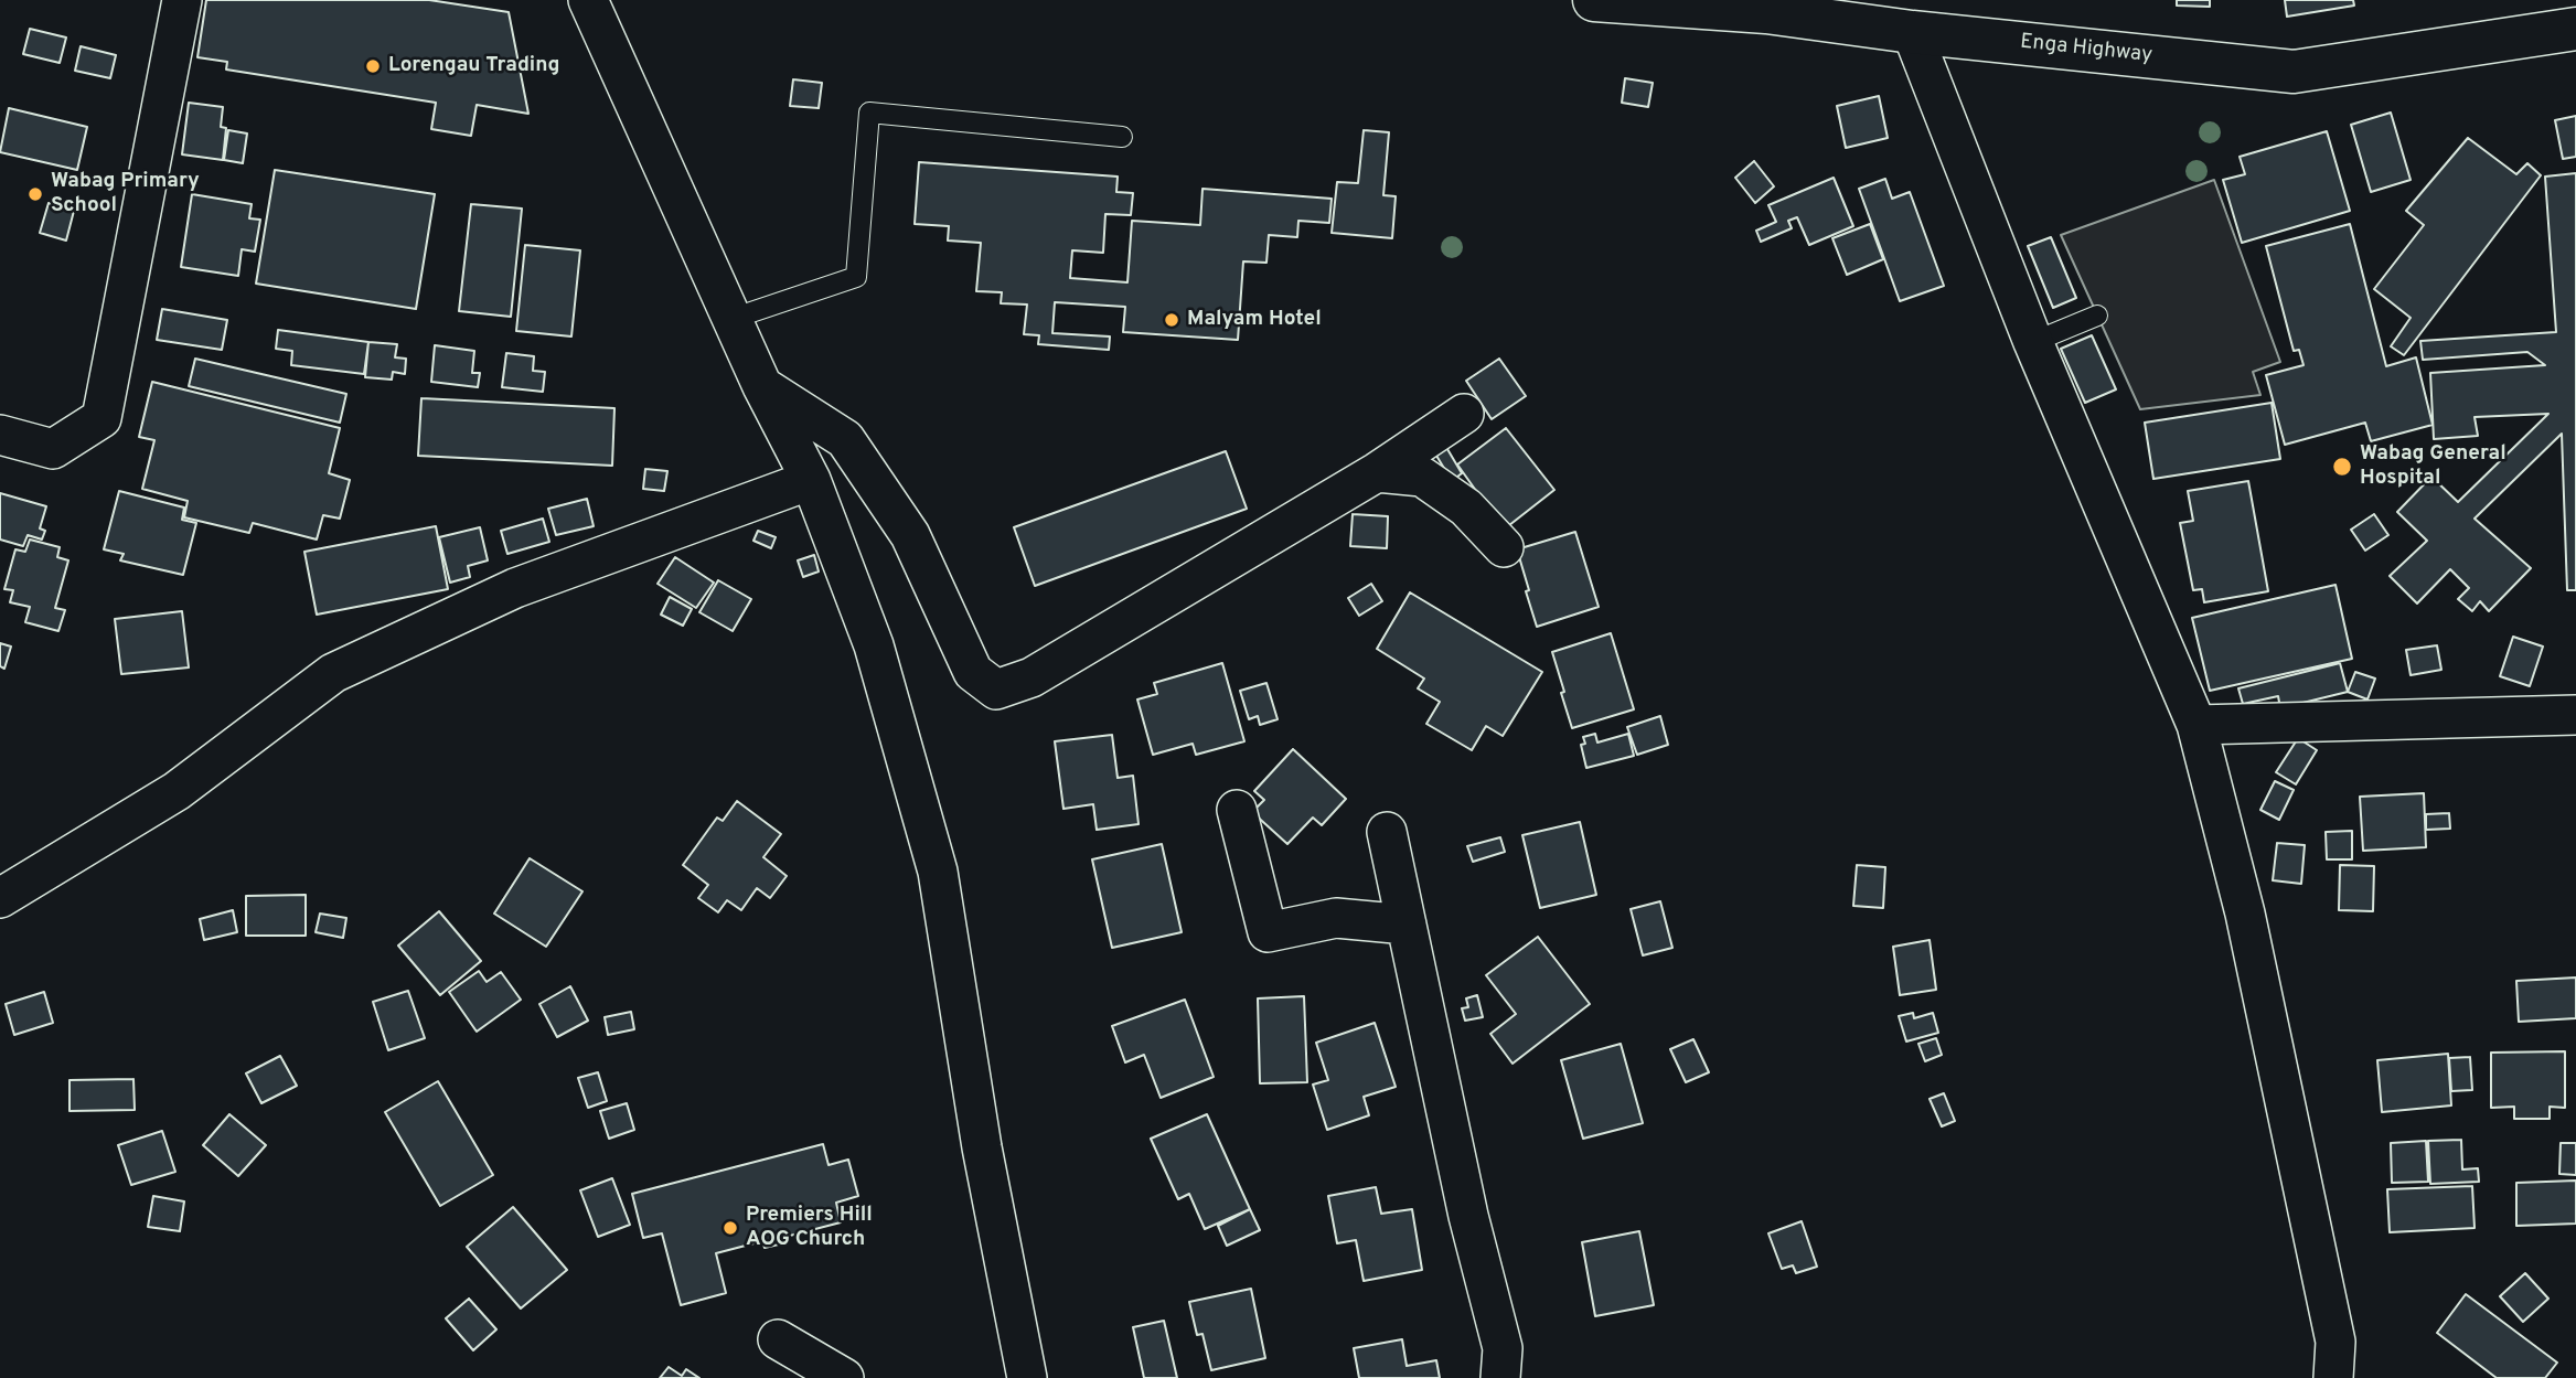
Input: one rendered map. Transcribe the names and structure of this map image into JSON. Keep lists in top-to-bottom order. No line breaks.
{"streets":{"main road":["Enga Highway"]},"places":["Lorengau Trading","Wabag Primary School","Malyam Hotel","Wabag General Hospital","Premiers Hill AOG Church"]}
